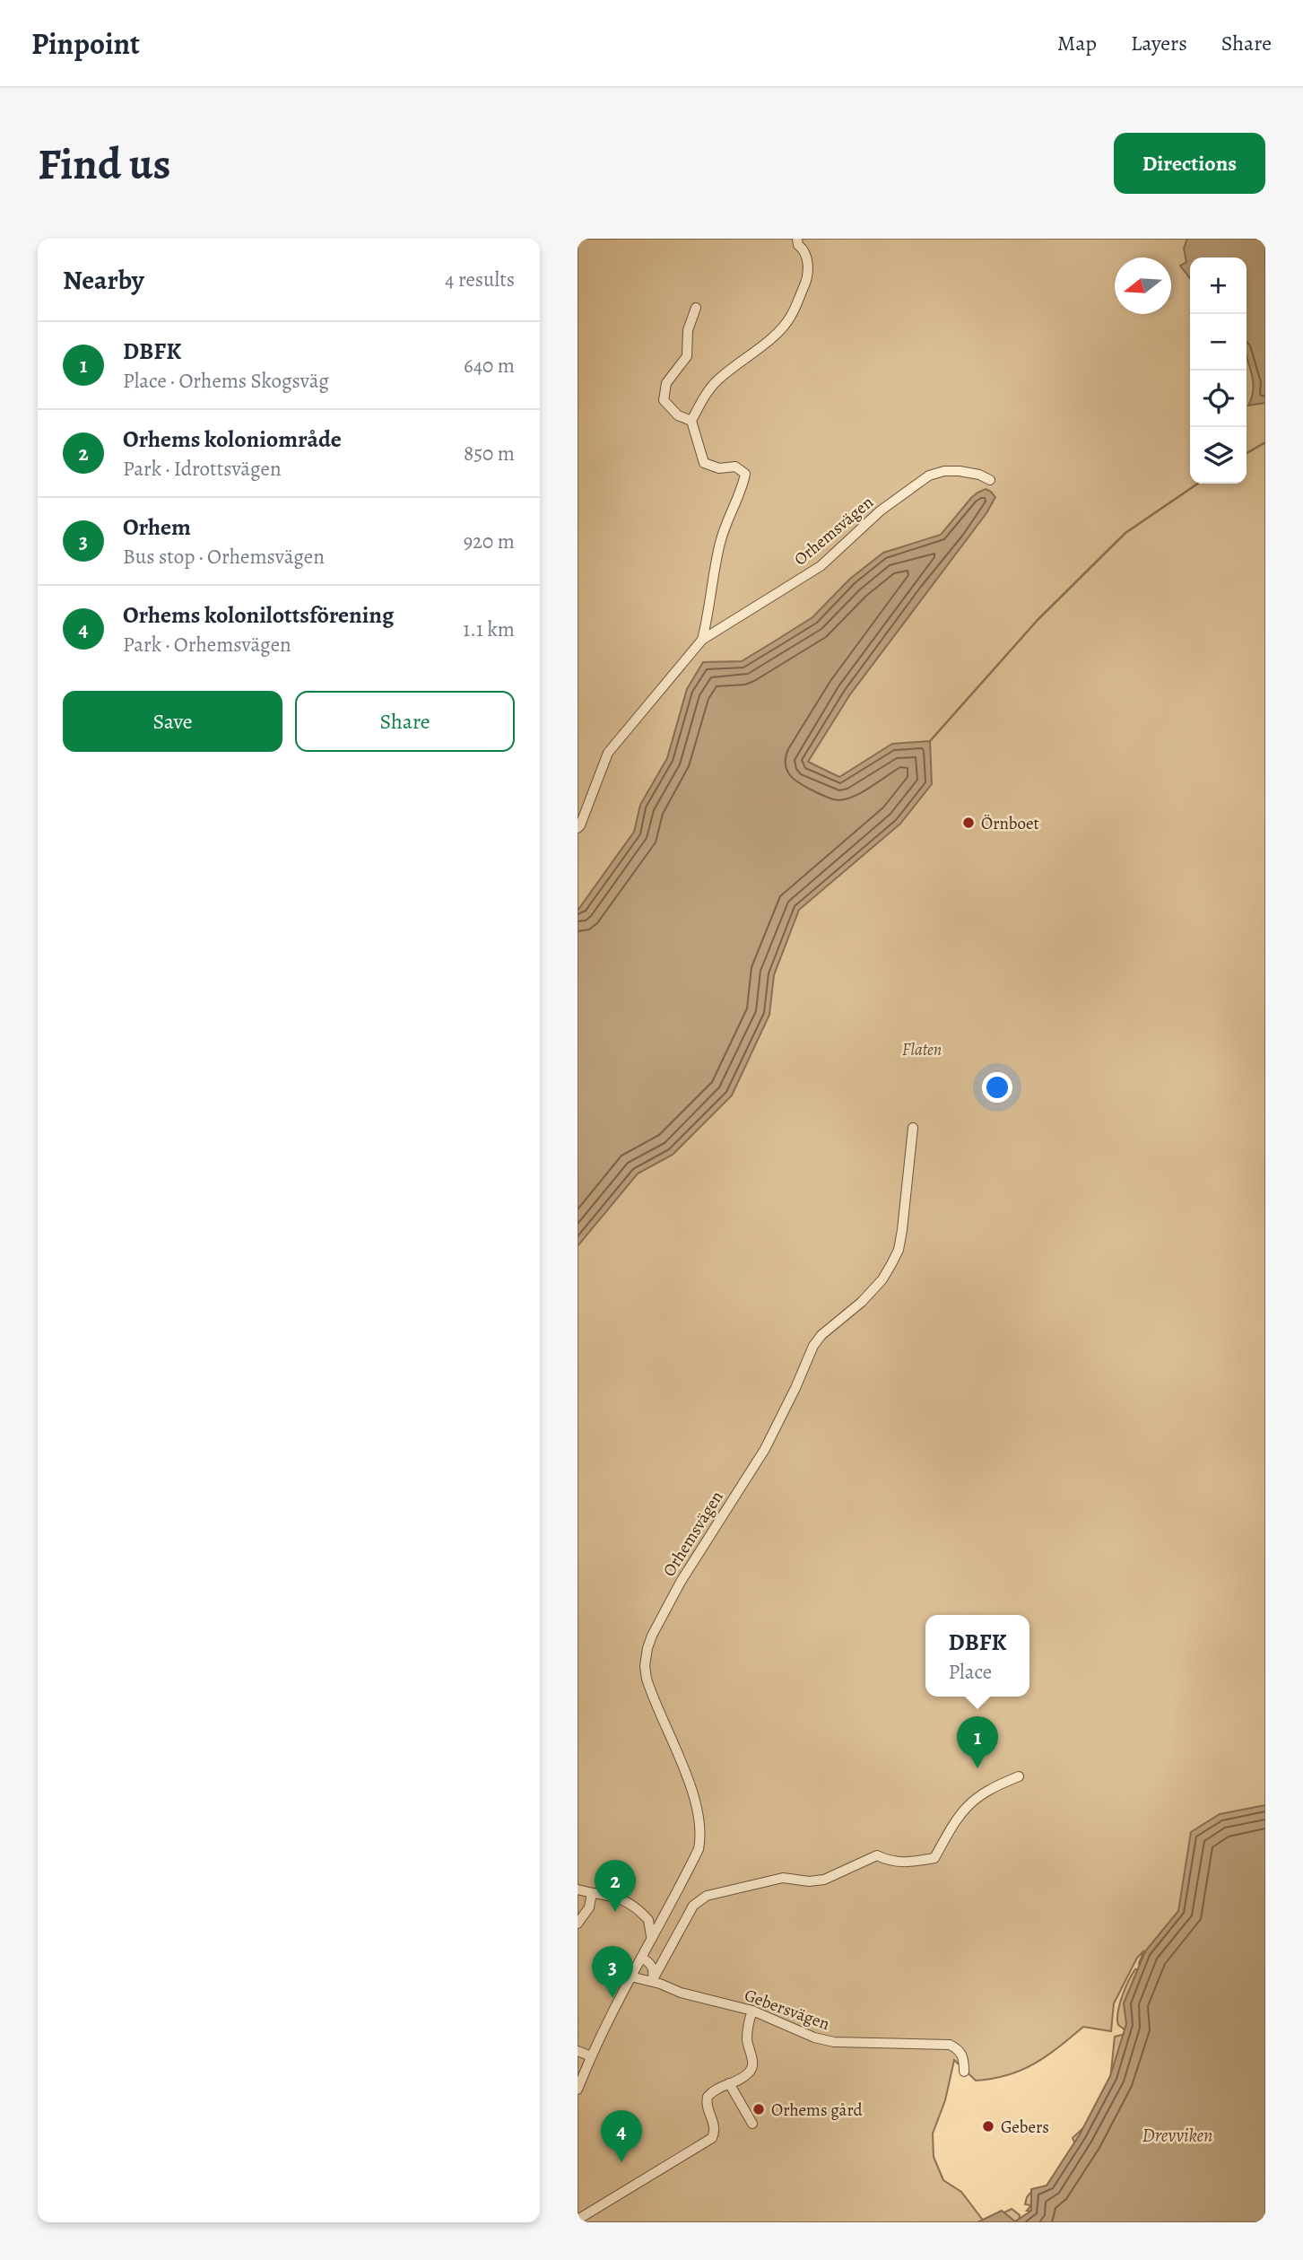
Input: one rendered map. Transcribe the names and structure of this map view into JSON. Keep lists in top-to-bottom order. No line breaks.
{"streets":{"street":["Orhemsvägen","Gebersvägen"]},"water":["Drevviken"],"parks":["Flaten"],"places":["Örnboet","Orhems gård","Gebers"],"north":"left","page":{"header":"Pinpoint","nav":["Map","Layers","Share"],"buttons":["Directions",["Save","Share"]],"title":"Find us","heading":["Nearby","4 results"],"map_buttons":["+","−"],"list":[{"mark":"1","name":"DBFK","note":"Place · Orhems Skogsväg","value":"640 m"},{"mark":"2","name":"Orhems koloniområde","note":"Park · Idrottsvägen","value":"850 m"},{"mark":"3","name":"Orhem","note":"Bus stop · Orhemsvägen","value":"920 m"},{"mark":"4","name":"Orhems kolonilottsförening","note":"Park · Orhemsvägen","value":"1.1 km"}],"popup":["DBFK","Place"],"pins":["1","2","3","4"]}}
